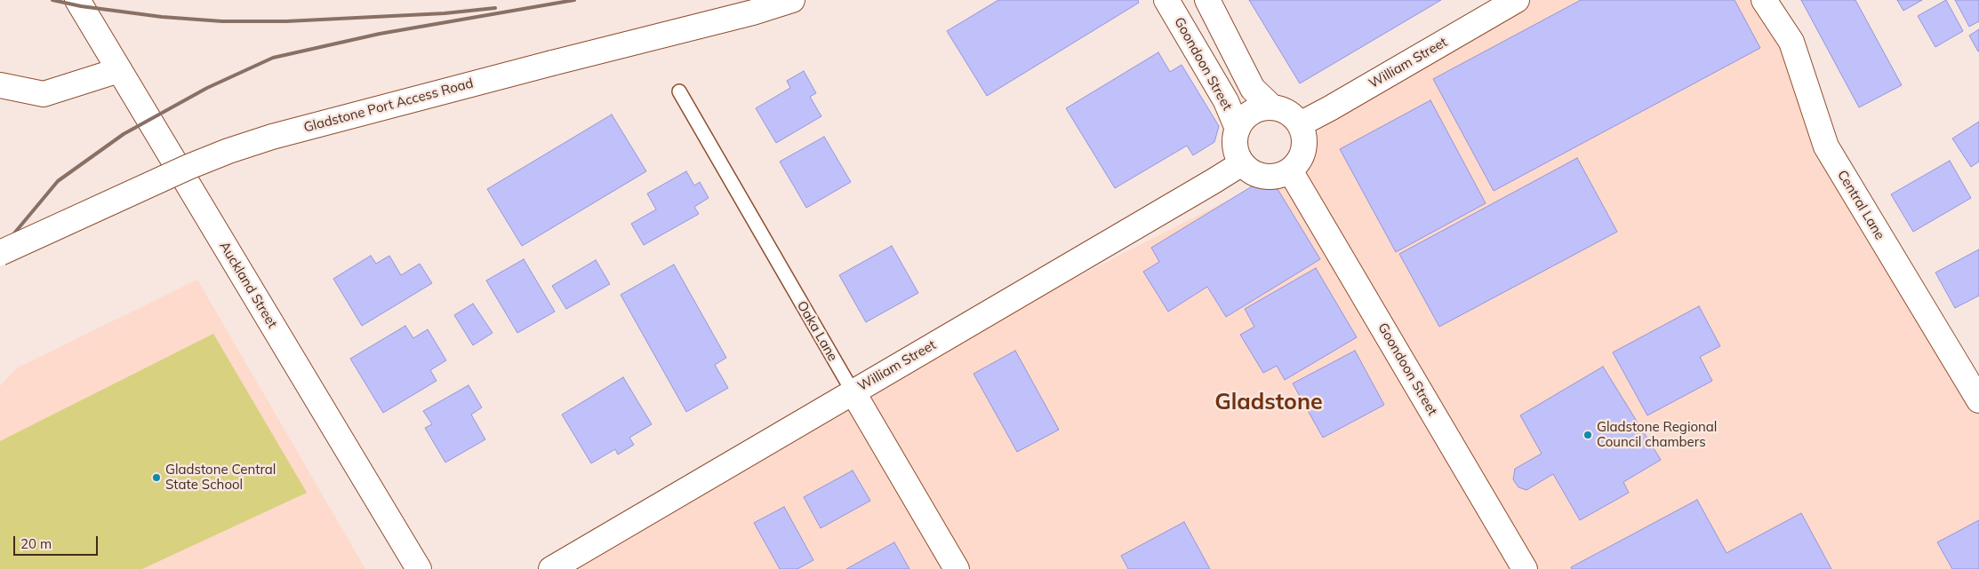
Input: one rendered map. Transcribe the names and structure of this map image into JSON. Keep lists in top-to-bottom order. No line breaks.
{"streets":{"street":["William Street","Goondoon Street","Gladstone Port Access Road","Central Lane","Auckland Street","Oaka Lane"]},"crossings":[["William Street","Goondoon Street"],["William Street","Oaka Lane"]],"districts":["Gladstone"],"places":["Gladstone Regional Council chambers","Gladstone Central State School"],"scale_bar":"20 m"}
